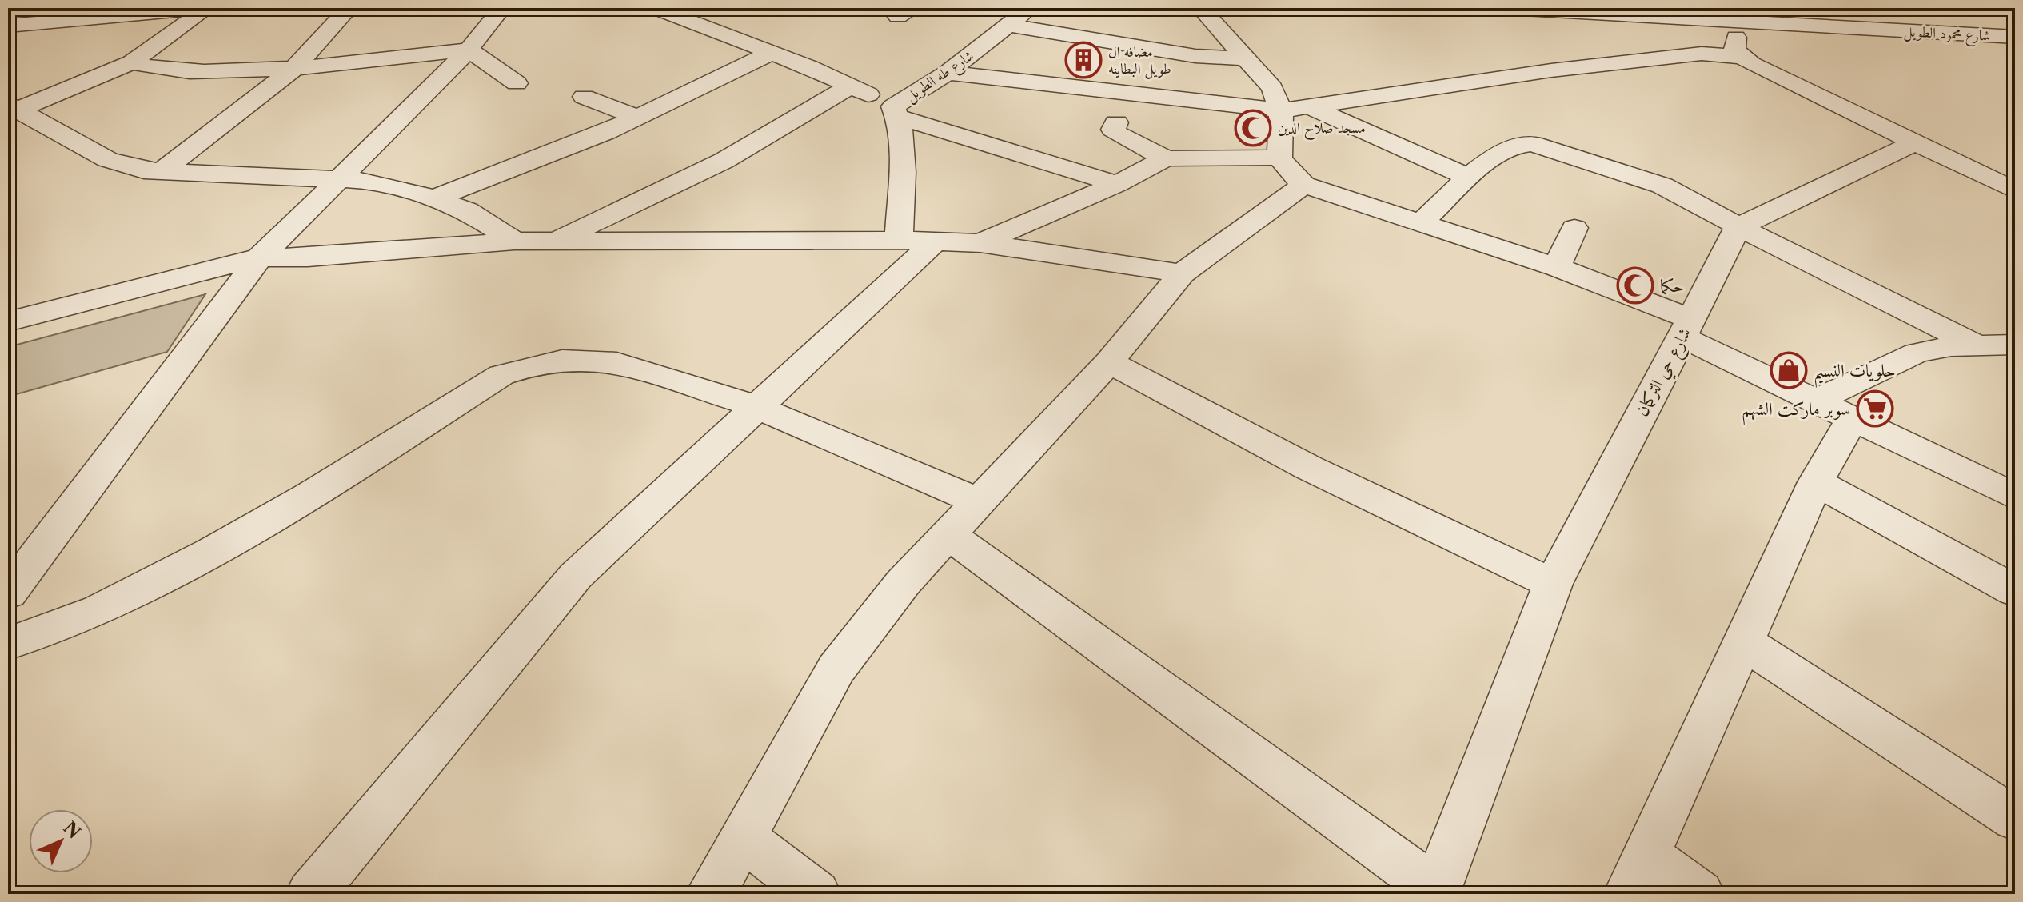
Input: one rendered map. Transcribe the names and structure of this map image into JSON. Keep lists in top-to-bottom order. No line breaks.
{"streets":{"street":["شارع محمود الطويل","شارع طه الطويل","شارع حي التركمان"]},"places":{"building":["مضافه ال طويل البطاينه"],"mosque":["مسجد صلاح الدين","حكما"],"shop":["حلويات النسيم"],"supermarket":["سوبر ماركت الشهم"]},"north":"top right"}
